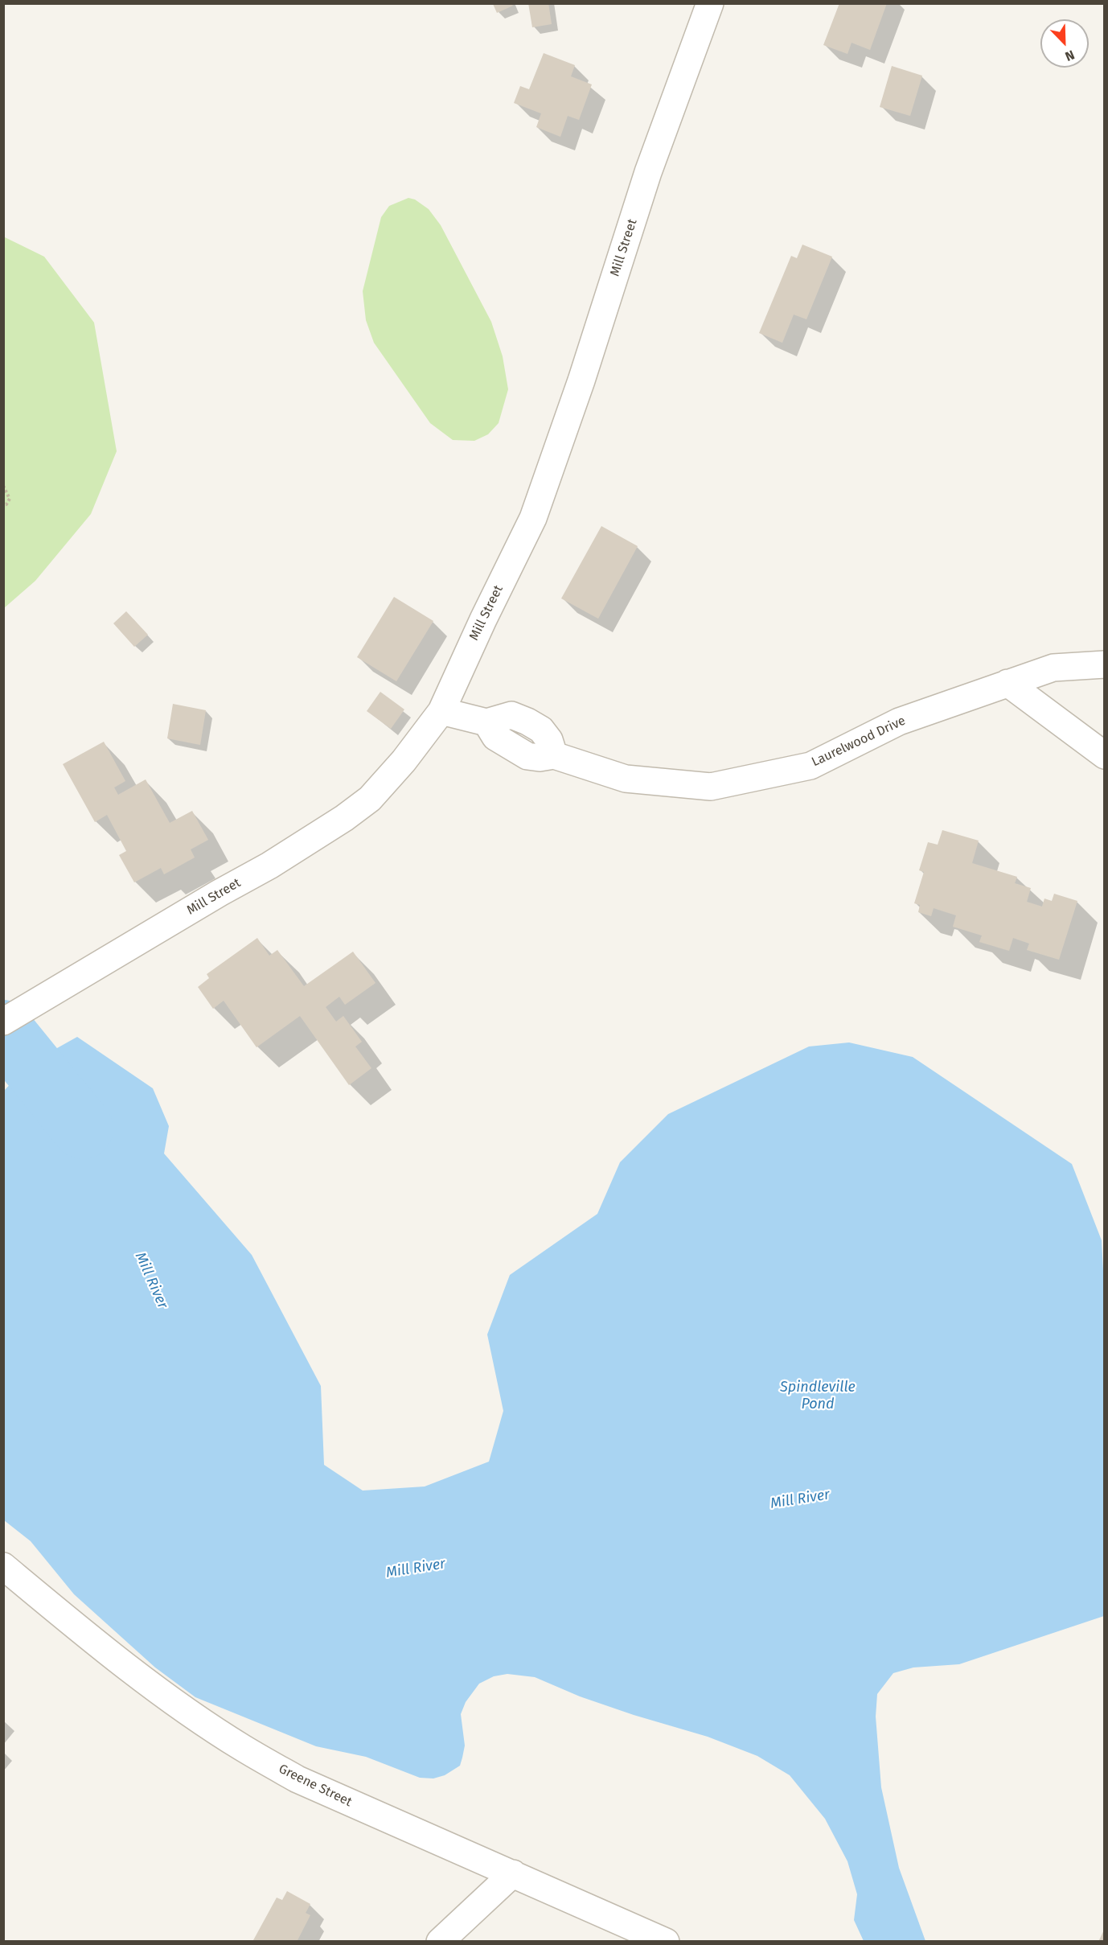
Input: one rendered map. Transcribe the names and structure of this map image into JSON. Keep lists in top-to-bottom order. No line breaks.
{"streets":{"street":["Mill Street","Laurelwood Drive","Greene Street"]},"crossings":[["Mill Street","Laurelwood Drive"]],"water":["Mill River","Spindleville Pond"],"north":"bottom right"}
